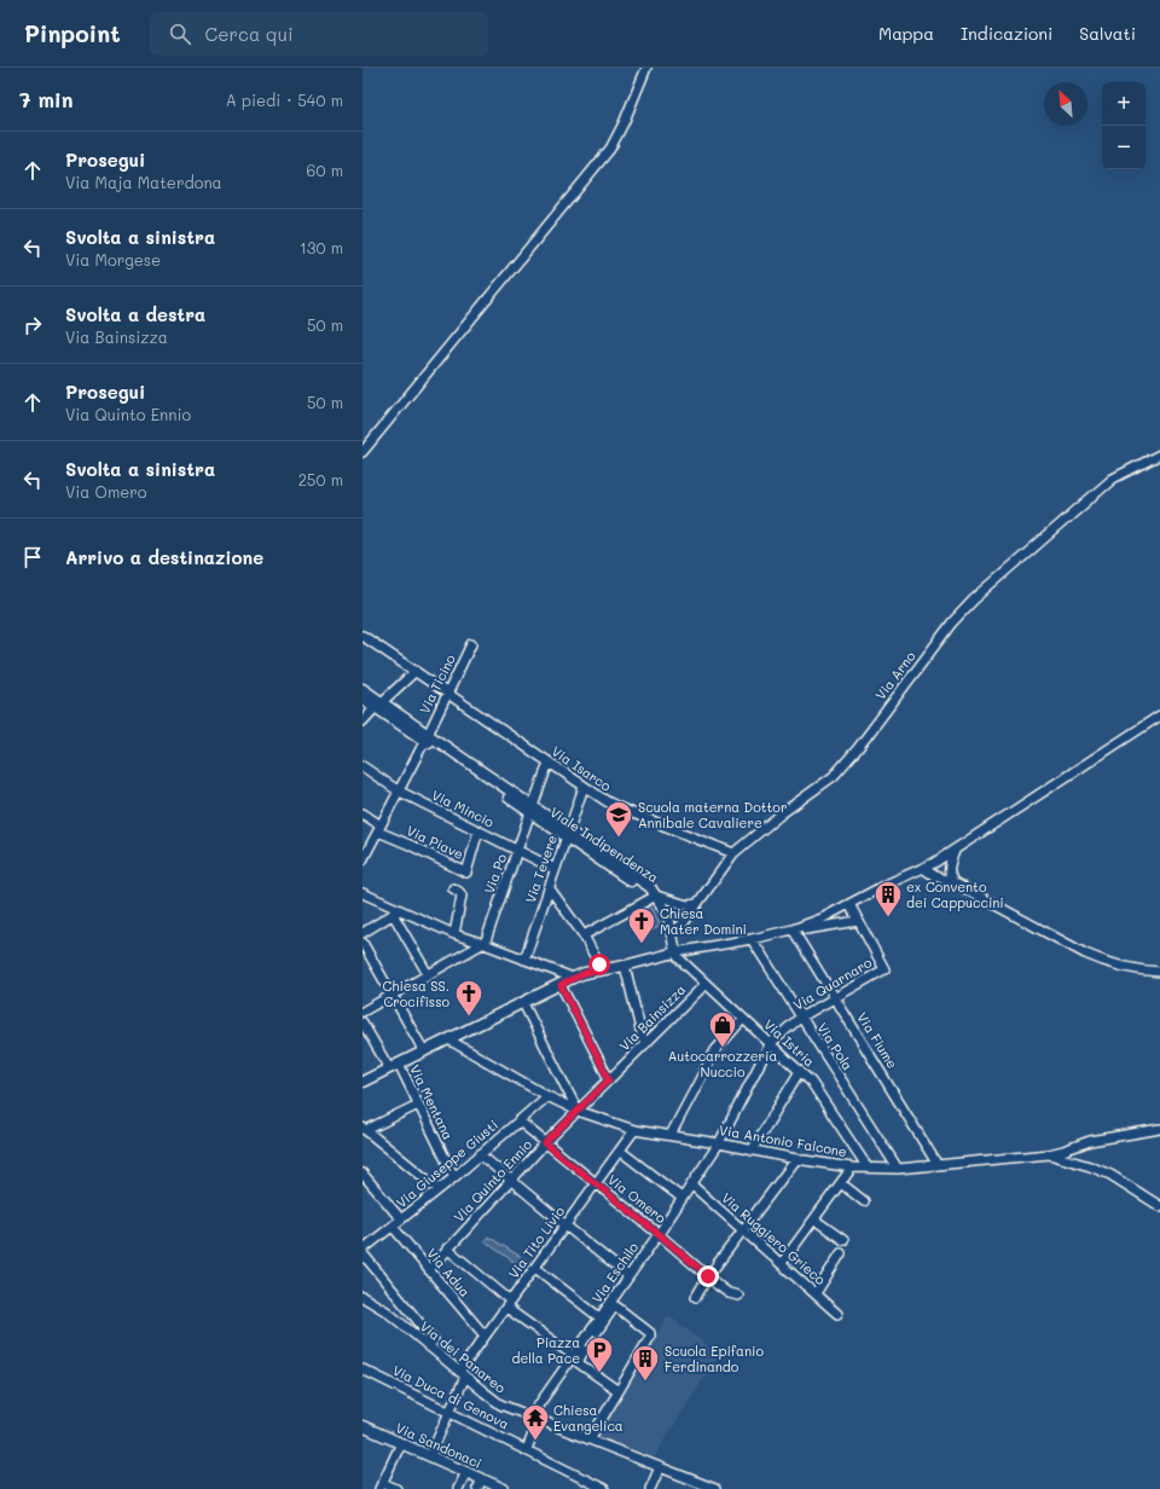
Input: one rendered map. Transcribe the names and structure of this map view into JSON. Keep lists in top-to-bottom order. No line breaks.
{"streets":{"main road":["Viale Indipendenza","Via Sandonaci"],"street":["Via Arno","Via Ticino","Via Isarco","Via Mincio","Via Piave","Via Tevere","Via Po","Via Quarnaro","Via Bainsizza","Via Fiume","Via Istria","Via Pola","Via Mentana","Via Antonio Falcone","Via Giuseppe Giusti","Via Quinto Ennio","Via Omero","Via Ruggiero Grieco","Via Tito Livio","Via Adua","Via Eschilo","Via dei Panareo","Via Duca di Genova"]},"crossings":[["Via Arno","Via Isarco"],["Via Ticino","Via Isarco"],["Via Ticino","Via Mincio"],["Via Ticino","Via Piave"],["Via Ticino","Viale Indipendenza"],["Via Isarco","Via Tevere"],["Via Isarco","Via Po"],["Via Mincio","Via Piave"],["Via Mincio","Via Tevere"],["Via Mincio","Via Po"],["Viale Indipendenza","Via Tevere"],["Viale Indipendenza","Via Po"],["Via Quarnaro","Via Fiume"],["Via Quarnaro","Via Istria"],["Via Quarnaro","Via Pola"],["Via Quarnaro","Via Antonio Falcone"],["Via Quarnaro","Via Eschilo"],["Via Bainsizza","Via Istria"],["Via Bainsizza","Via Antonio Falcone"],["Via Bainsizza","Via Quinto Ennio"],["Via Fiume","Via Antonio Falcone"],["Via Istria","Via Antonio Falcone"],["Via Pola","Via Antonio Falcone"],["Via Mentana","Via Giuseppe Giusti"],["Via Antonio Falcone","Via Giuseppe Giusti"],["Via Antonio Falcone","Via Quinto Ennio"],["Via Antonio Falcone","Via Tito Livio"],["Via Antonio Falcone","Via Eschilo"],["Via Giuseppe Giusti","Via Omero"],["Via Giuseppe Giusti","Via Adua"],["Via Quinto Ennio","Via Omero"],["Via Quinto Ennio","Via Adua"],["Via Omero","Via Tito Livio"],["Via Omero","Via Eschilo"],["Via Ruggiero Grieco","Via Eschilo"],["Via Tito Livio","Via Adua"],["Via Tito Livio","Via dei Panareo"],["Via Tito Livio","Via Duca di Genova"],["Via Tito Livio","Via Sandonaci"],["Via Eschilo","Via dei Panareo"],["Via Eschilo","Via Duca di Genova"]],"places":{"school or university":["Scuola materna Dottor Annibale Cavaliere"],"building":["ex Convento dei Cappuccini","Scuola Epifanio Ferdinando"],"church":["Chiesa Mater Domini","Chiesa SS. Crocifisso"],"shop":["Autocarrozzeria Nuccio"],"parking":["Piazza della Pace"],"temple":["Chiesa Evangelica"]},"north":"top left","page":{"header":"Pinpoint","search":"Cerca qui","nav":["Mappa","Indicazioni","Salvati"],"heading":["7 min","A piedi · 540 m"],"map_buttons":["+","−"],"list":[["Prosegui","Via Maja Materdona","60 m"],["Svolta a sinistra","Via Morgese","130 m"],["Svolta a destra","Via Bainsizza","50 m"],["Prosegui","Via Quinto Ennio","50 m"],["Svolta a sinistra","Via Omero","250 m"],"Arrivo a destinazione"]}}
